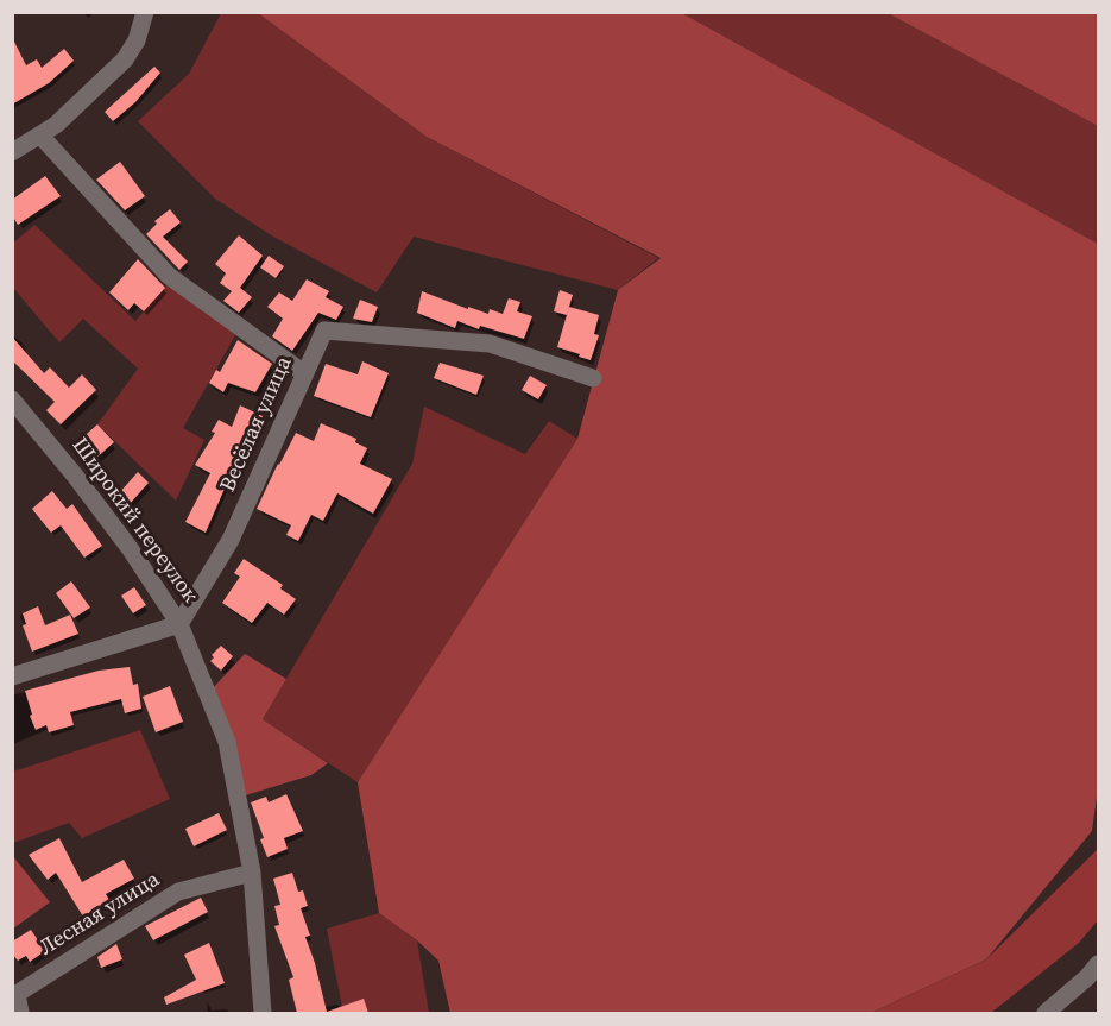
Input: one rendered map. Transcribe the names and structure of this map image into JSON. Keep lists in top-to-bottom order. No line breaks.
{"streets":{"street":["Весёлая улица","Широкий переулок","Лесная улица"]},"crossings":[["Весёлая улица","Широкий переулок"],["Широкий переулок","Лесная улица"]]}
